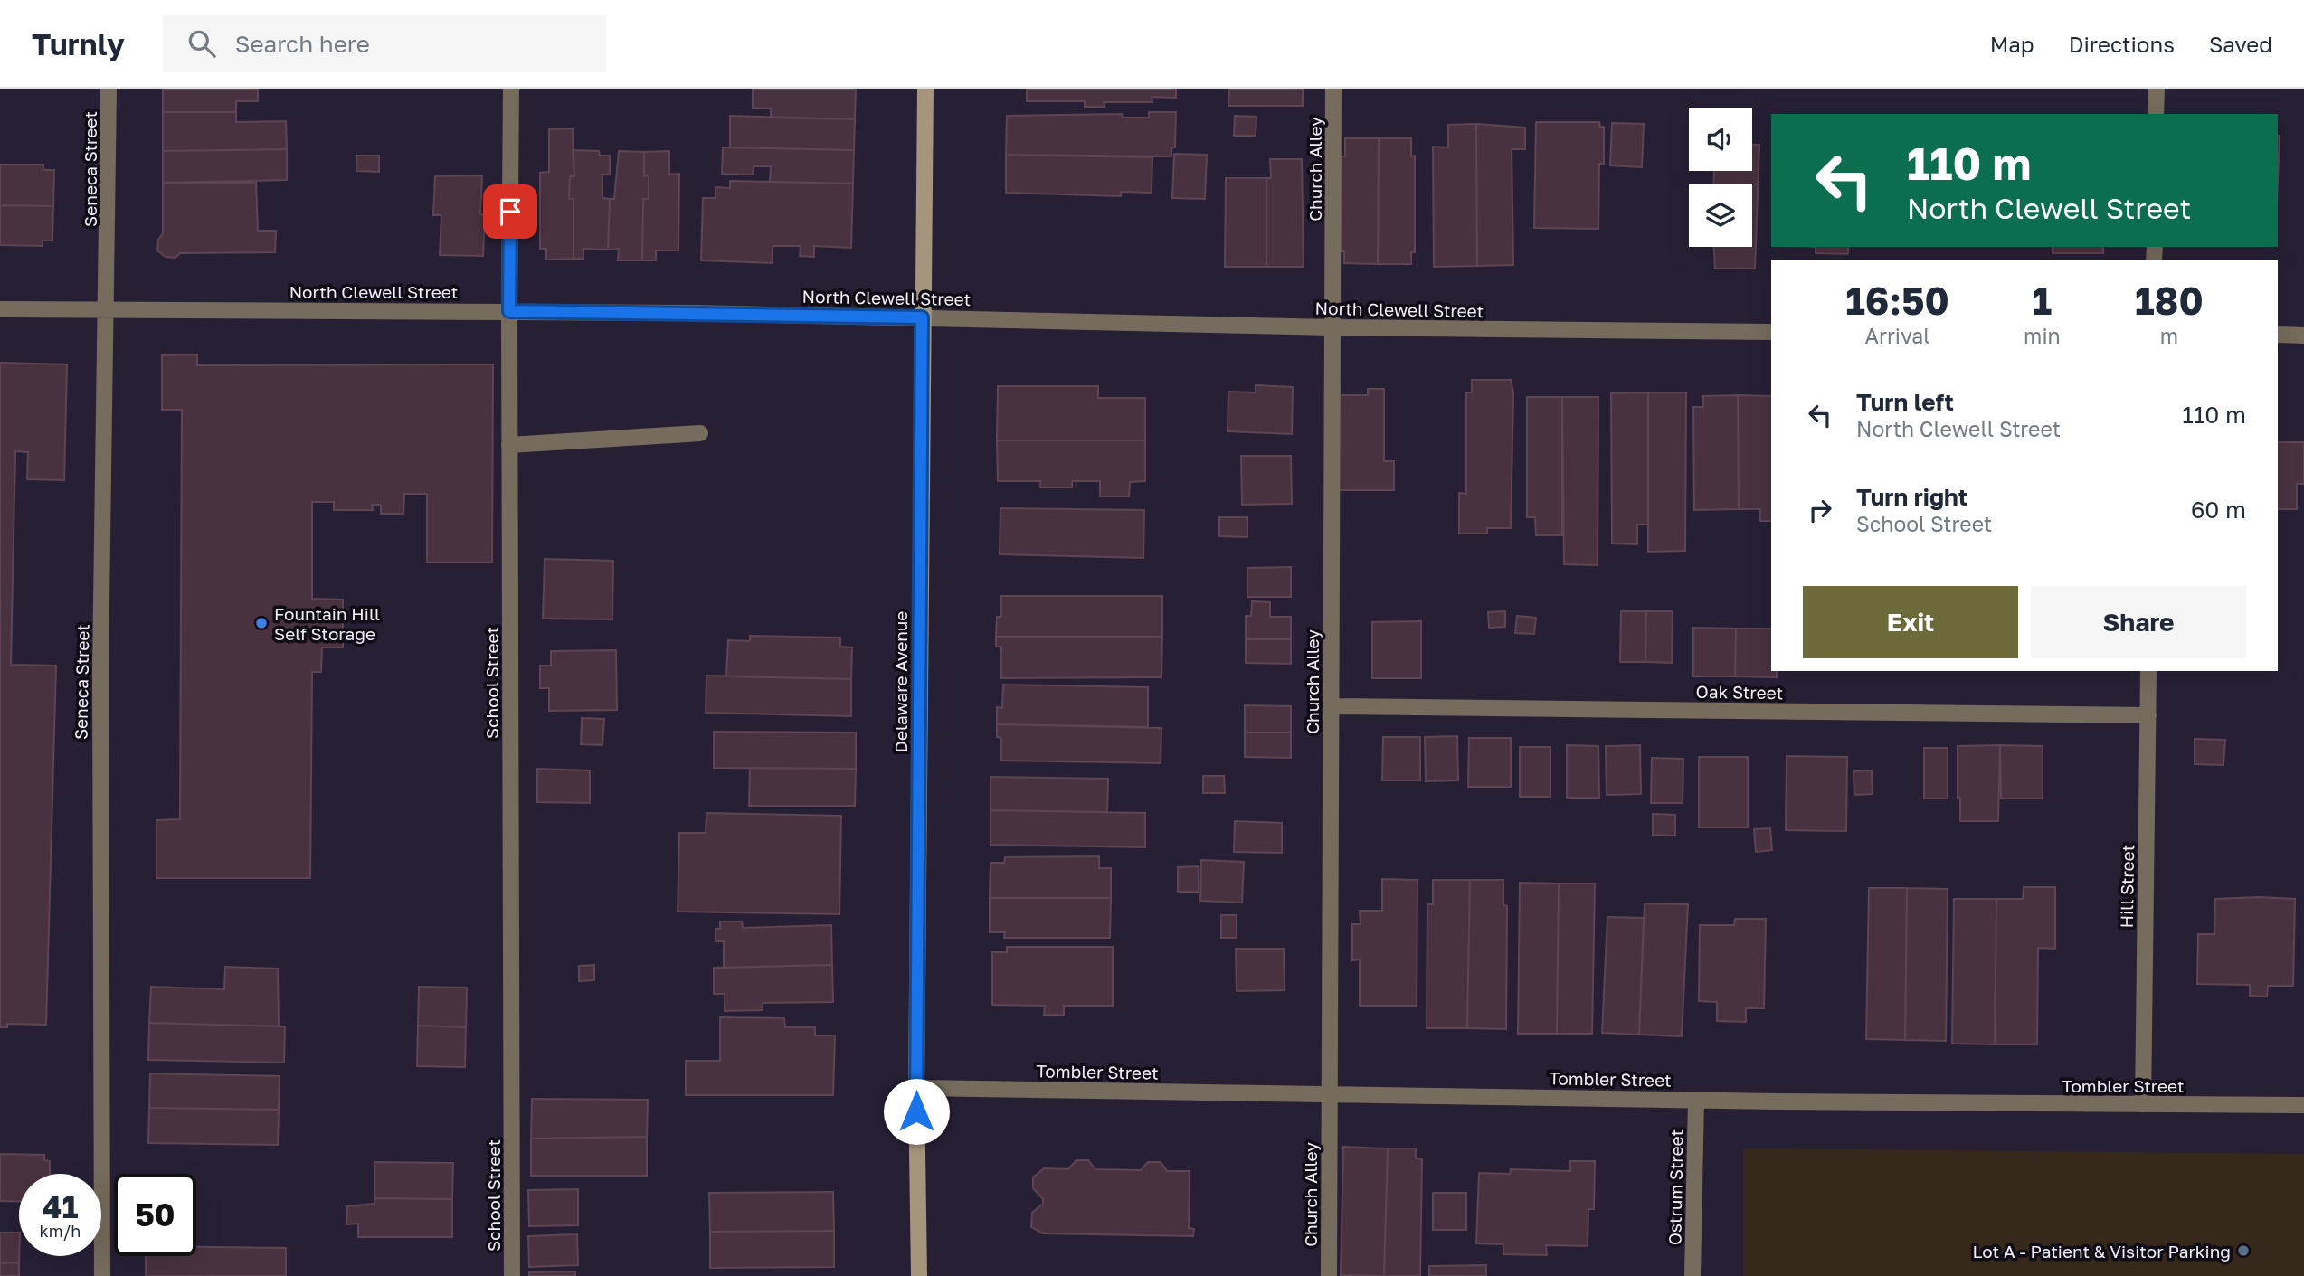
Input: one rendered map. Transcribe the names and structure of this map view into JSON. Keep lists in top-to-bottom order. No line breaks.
{"streets":{"main road":["Delaware Avenue"],"street":["Seneca Street","Church Alley","North Clewell Street","School Street","Oak Street","Hill Street","Tombler Street","Ostrum Street"]},"crossings":[["Seneca Street","North Clewell Street"],["Church Alley","North Clewell Street"],["Church Alley","Oak Street"],["Church Alley","Tombler Street"],["North Clewell Street","Delaware Avenue"],["North Clewell Street","School Street"],["Delaware Avenue","Tombler Street"],["Oak Street","Hill Street"],["Hill Street","Tombler Street"],["Tombler Street","Ostrum Street"]],"places":["Fountain Hill Self Storage","Lot A - Patient & Visitor Parking"],"page":{"header":"Turnly","search":"Search here","nav":["Map","Directions","Saved"],"turn":["110 m","North Clewell Street"],"eta":["16:50","Arrival","1","min","180","m"],"list":[{"name":"Turn left","note":"North Clewell Street","value":"110 m"},{"name":"Turn right","note":"School Street","value":"60 m"}],"buttons":["Exit","Share"],"speed":"41 km/h","limit":"50"}}
